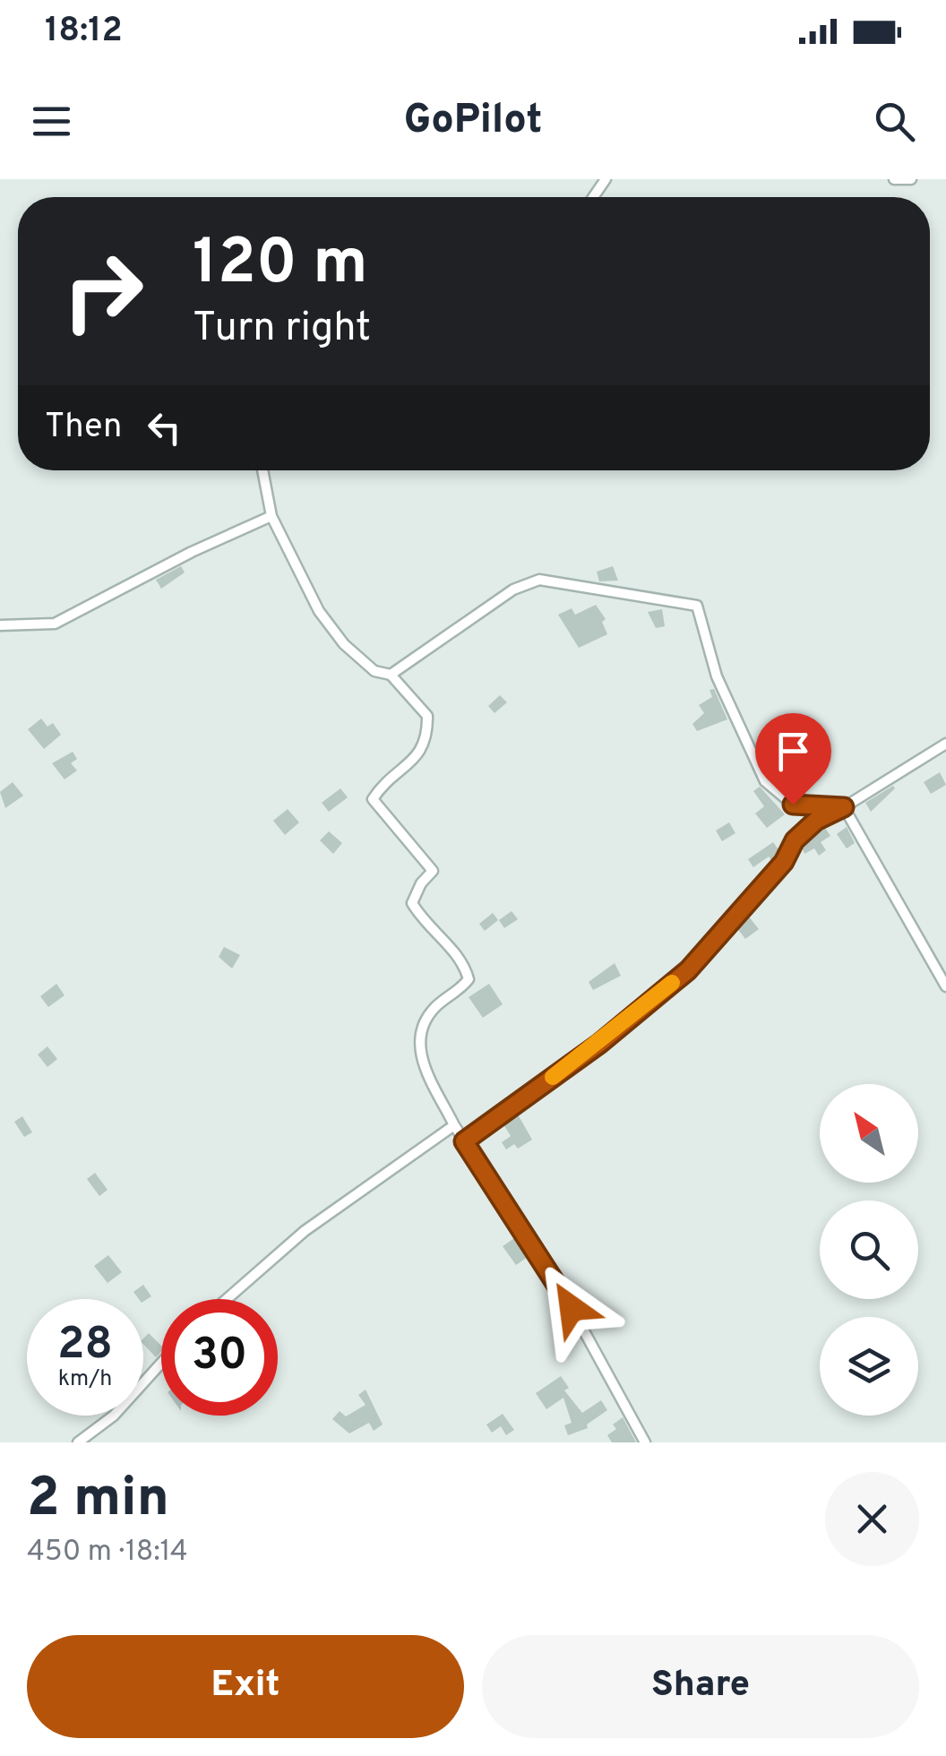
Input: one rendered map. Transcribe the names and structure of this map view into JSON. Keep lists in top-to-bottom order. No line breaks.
{"north":"top left","page":{"status":"18:12","header":"GoPilot","turn":["120 m","Turn right"],"then":"Then","speed":"28 km/h","limit":"30","heading":["2 min","450 m · 18:14"],"buttons":["Exit","Share"]}}
